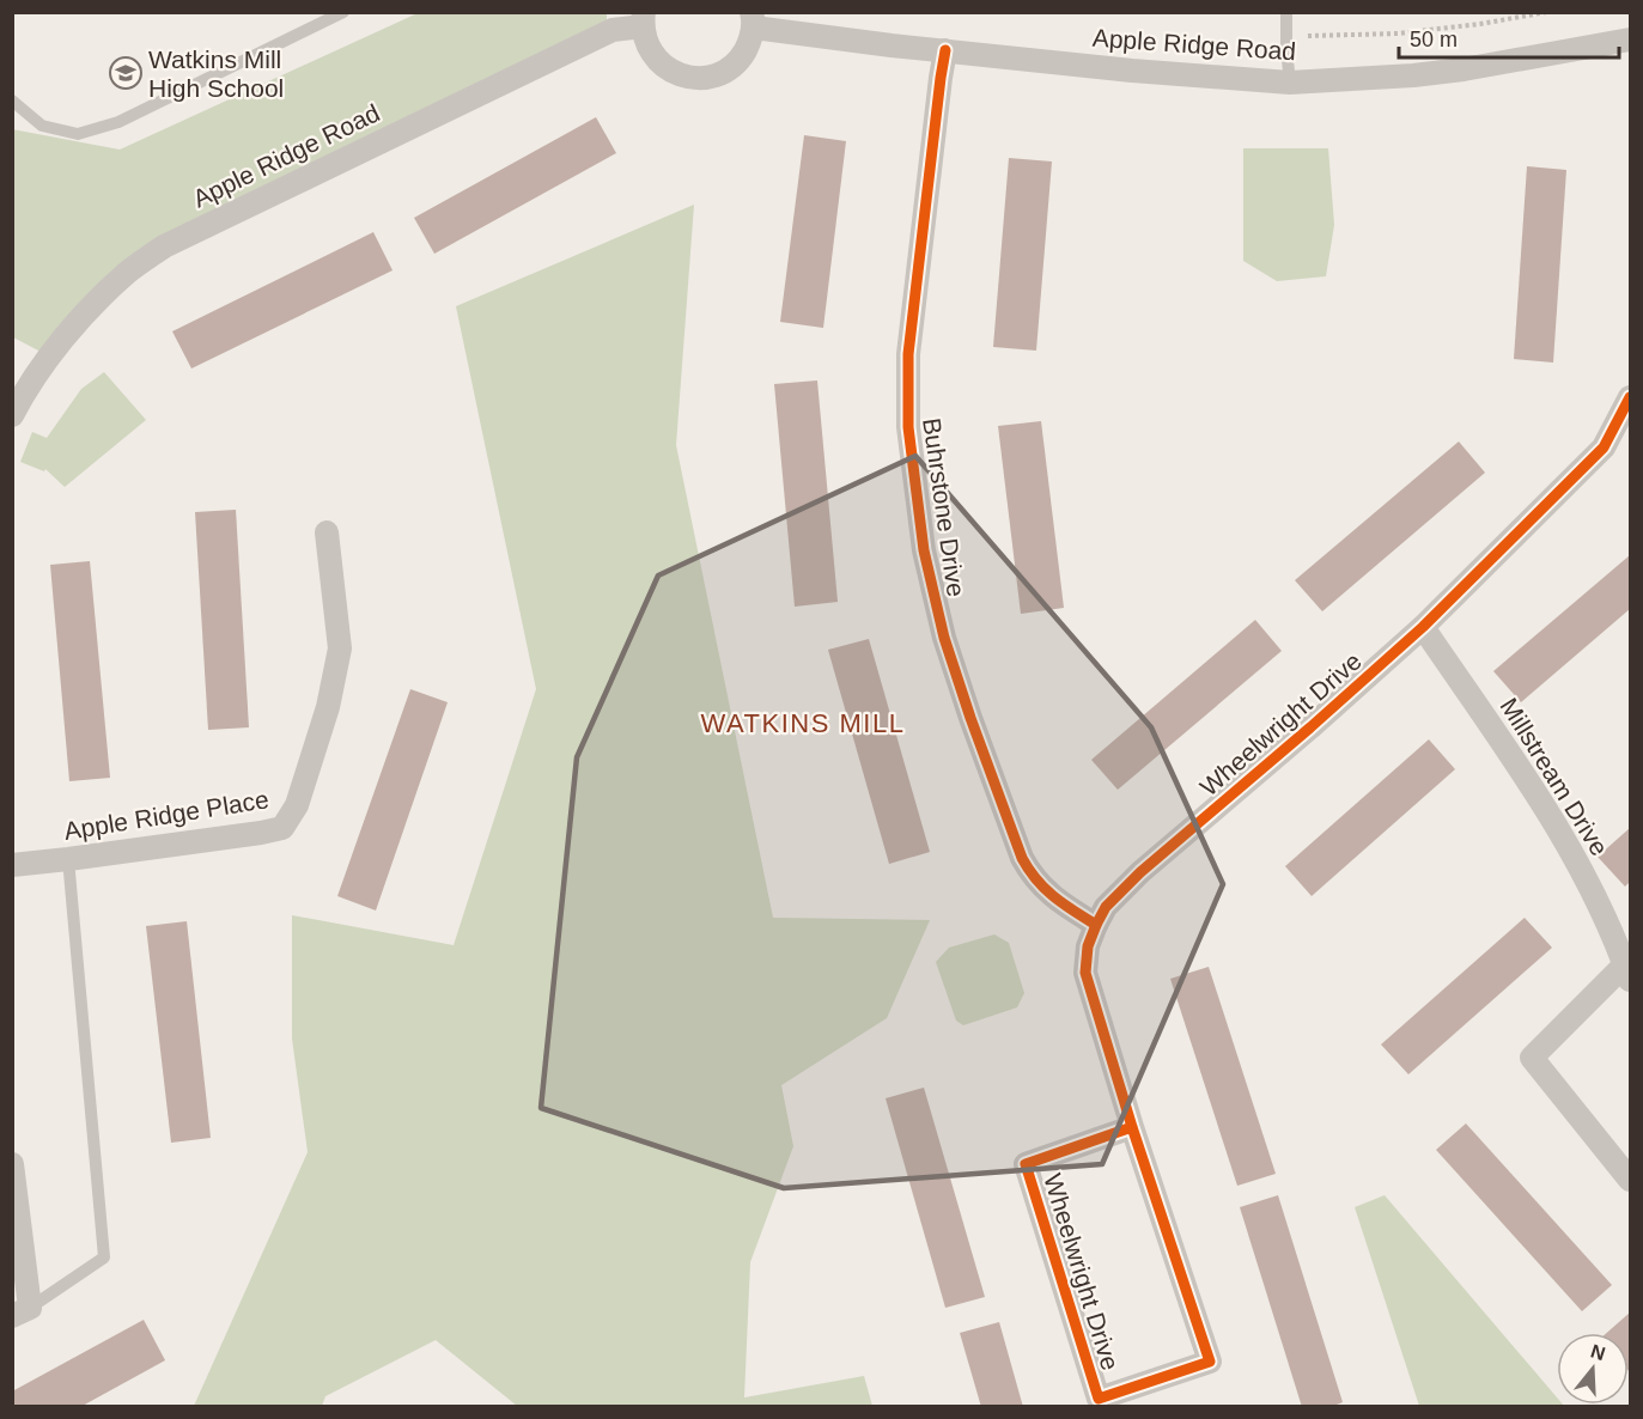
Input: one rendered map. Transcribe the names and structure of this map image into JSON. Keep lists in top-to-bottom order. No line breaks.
{"streets":{"street":["Apple Ridge Road","Buhrstone Drive","Wheelwright Drive","Millstream Drive","Apple Ridge Place"]},"crossings":[["Apple Ridge Road","Buhrstone Drive"],["Buhrstone Drive","Wheelwright Drive"],["Wheelwright Drive","Millstream Drive"]],"districts":["WATKINS MILL"],"places":{"school or university":["Watkins Mill High School"]},"scale_bar":"50 m","north":"top"}
